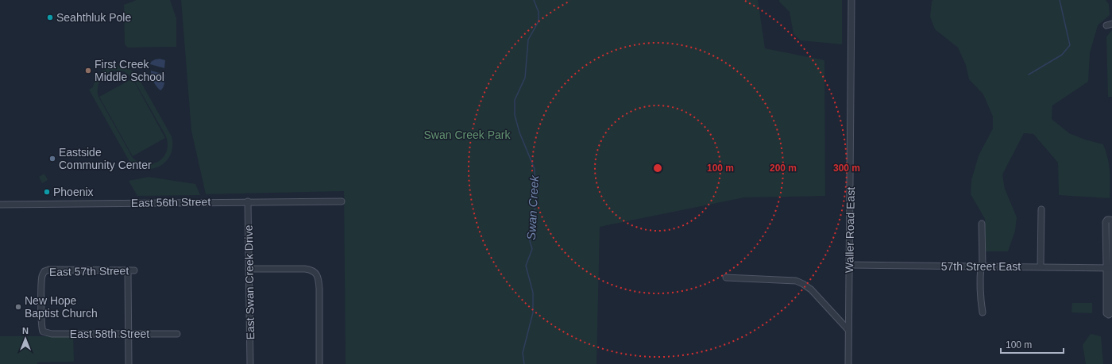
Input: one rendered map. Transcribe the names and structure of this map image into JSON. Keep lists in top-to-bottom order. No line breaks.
{"streets":{"street":["East 56th Street","Waller Road East","57th Street East","East 57th Street","East Swan Creek Drive","East 58th Street"]},"crossings":[["East 56th Street","East Swan Creek Drive"],["Waller Road East","57th Street East"],["East 57th Street","East 58th Street"]],"water":["Swan Creek"],"parks":["Swan Creek Park"],"places":["Seahthluk Pole","First Creek Middle School","Eastside Community Center","Phoenix","New Hope Baptist Church"],"scale_bar":"100 m","north":"top","rings":["100 m","200 m","300 m"]}
